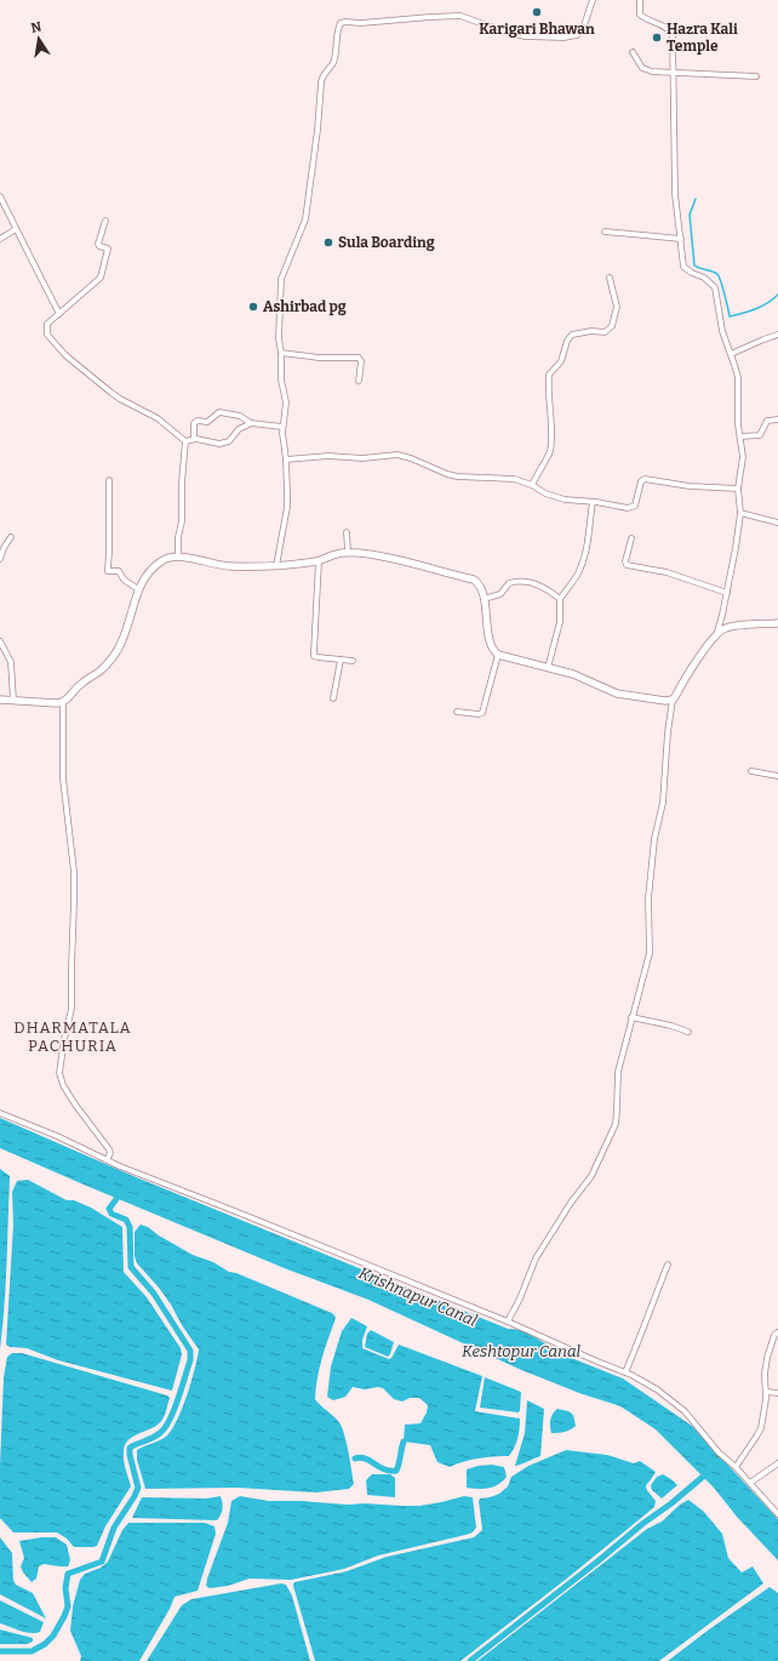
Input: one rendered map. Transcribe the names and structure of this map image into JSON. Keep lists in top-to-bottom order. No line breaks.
{"districts":["DHARMATALA PACHURIA"],"water":["Krishnapur Canal","Keshtopur Canal"],"places":["Karigari Bhawan","Hazra Kali Temple","Sula Boarding","Ashirbad pg"],"north":"top"}
